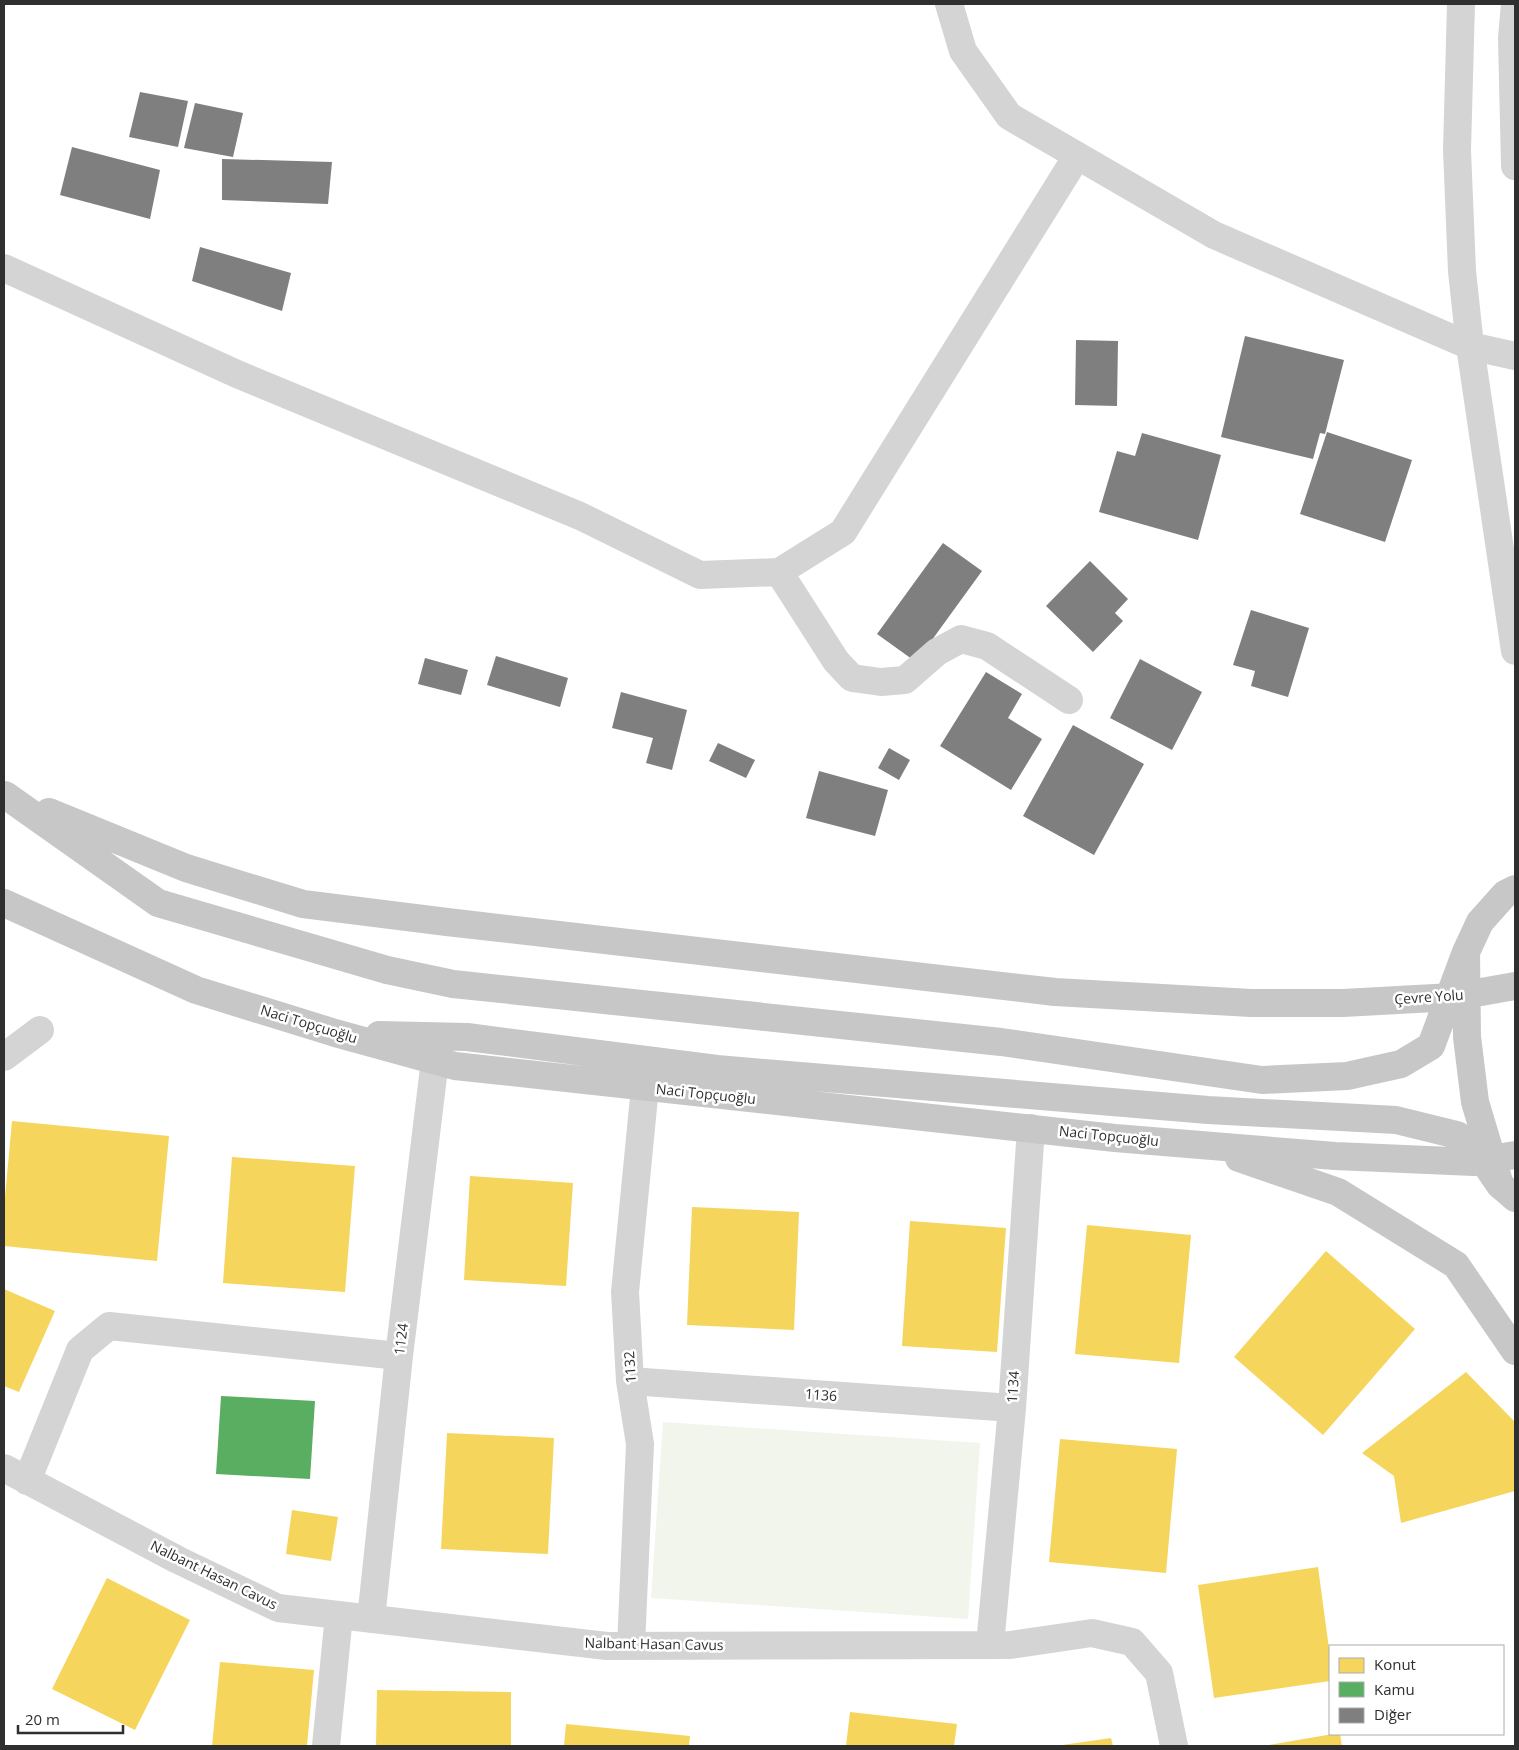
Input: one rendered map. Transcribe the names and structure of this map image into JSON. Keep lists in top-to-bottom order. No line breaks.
{"streets":{"main road":["Çevre Yolu","Naci Topçuoğlu"],"street":["1124","1132","1134","1136","Nalbant Hasan Cavus"]},"crossings":[["Naci Topçuoğlu","1124"],["Naci Topçuoğlu","1132"],["Naci Topçuoğlu","1134"],["1124","Nalbant Hasan Cavus"],["1132","1136"],["1132","Nalbant Hasan Cavus"],["1134","1136"],["1134","Nalbant Hasan Cavus"]],"legend":["Konut","Kamu","Diğer"],"scale_bar":"20 m"}
